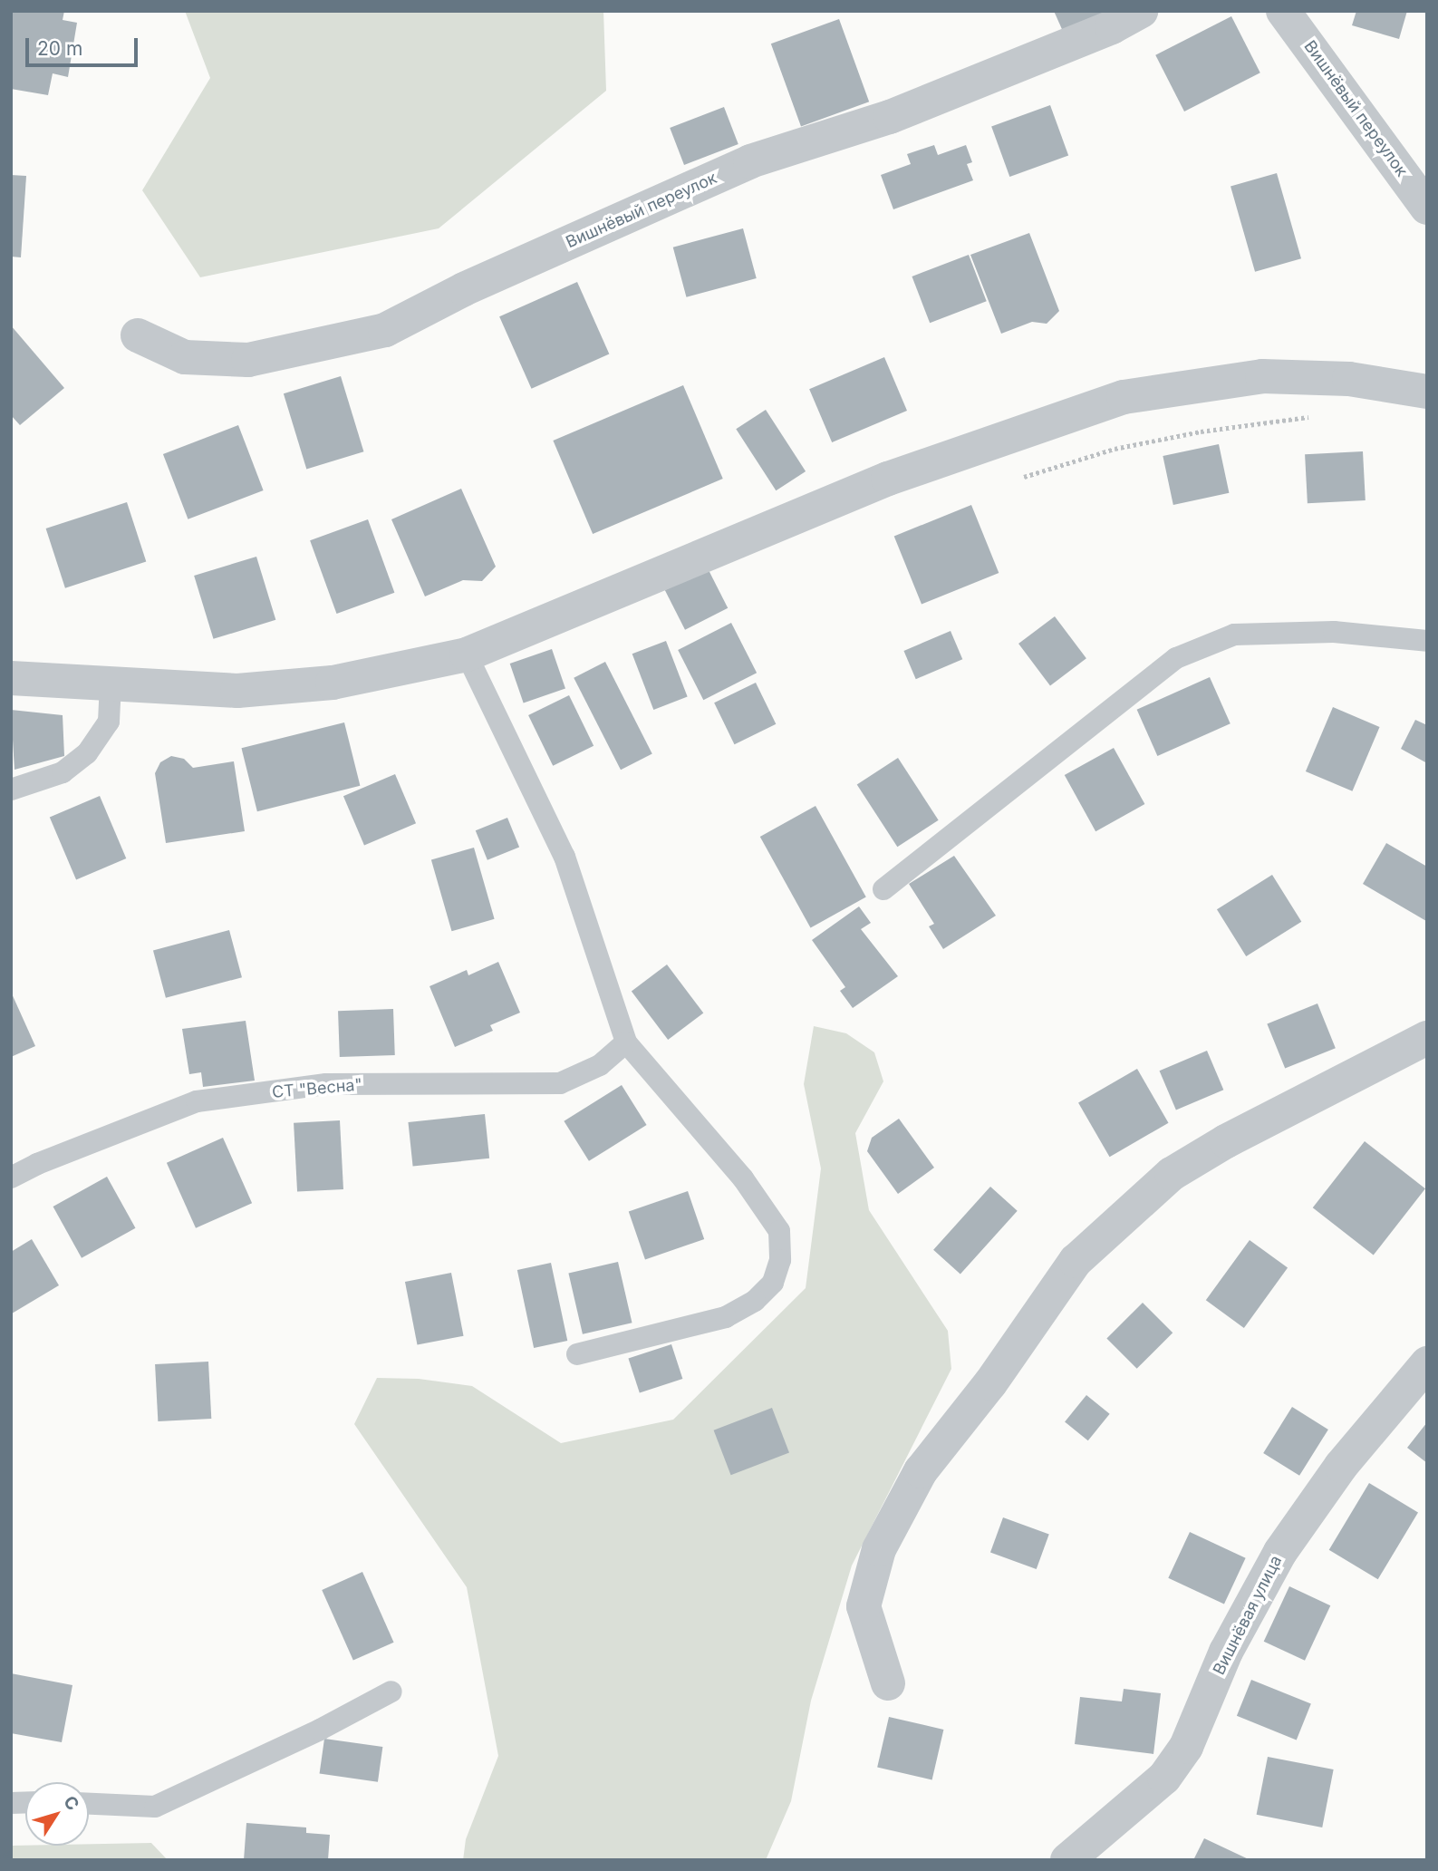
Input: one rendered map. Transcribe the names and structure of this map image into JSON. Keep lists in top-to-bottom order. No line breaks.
{"streets":{"street":["Вишнёвый переулок","Вишнёвая улица"],"lane":["СТ \"Весна\""]},"scale_bar":"20 m","north":"top right"}
